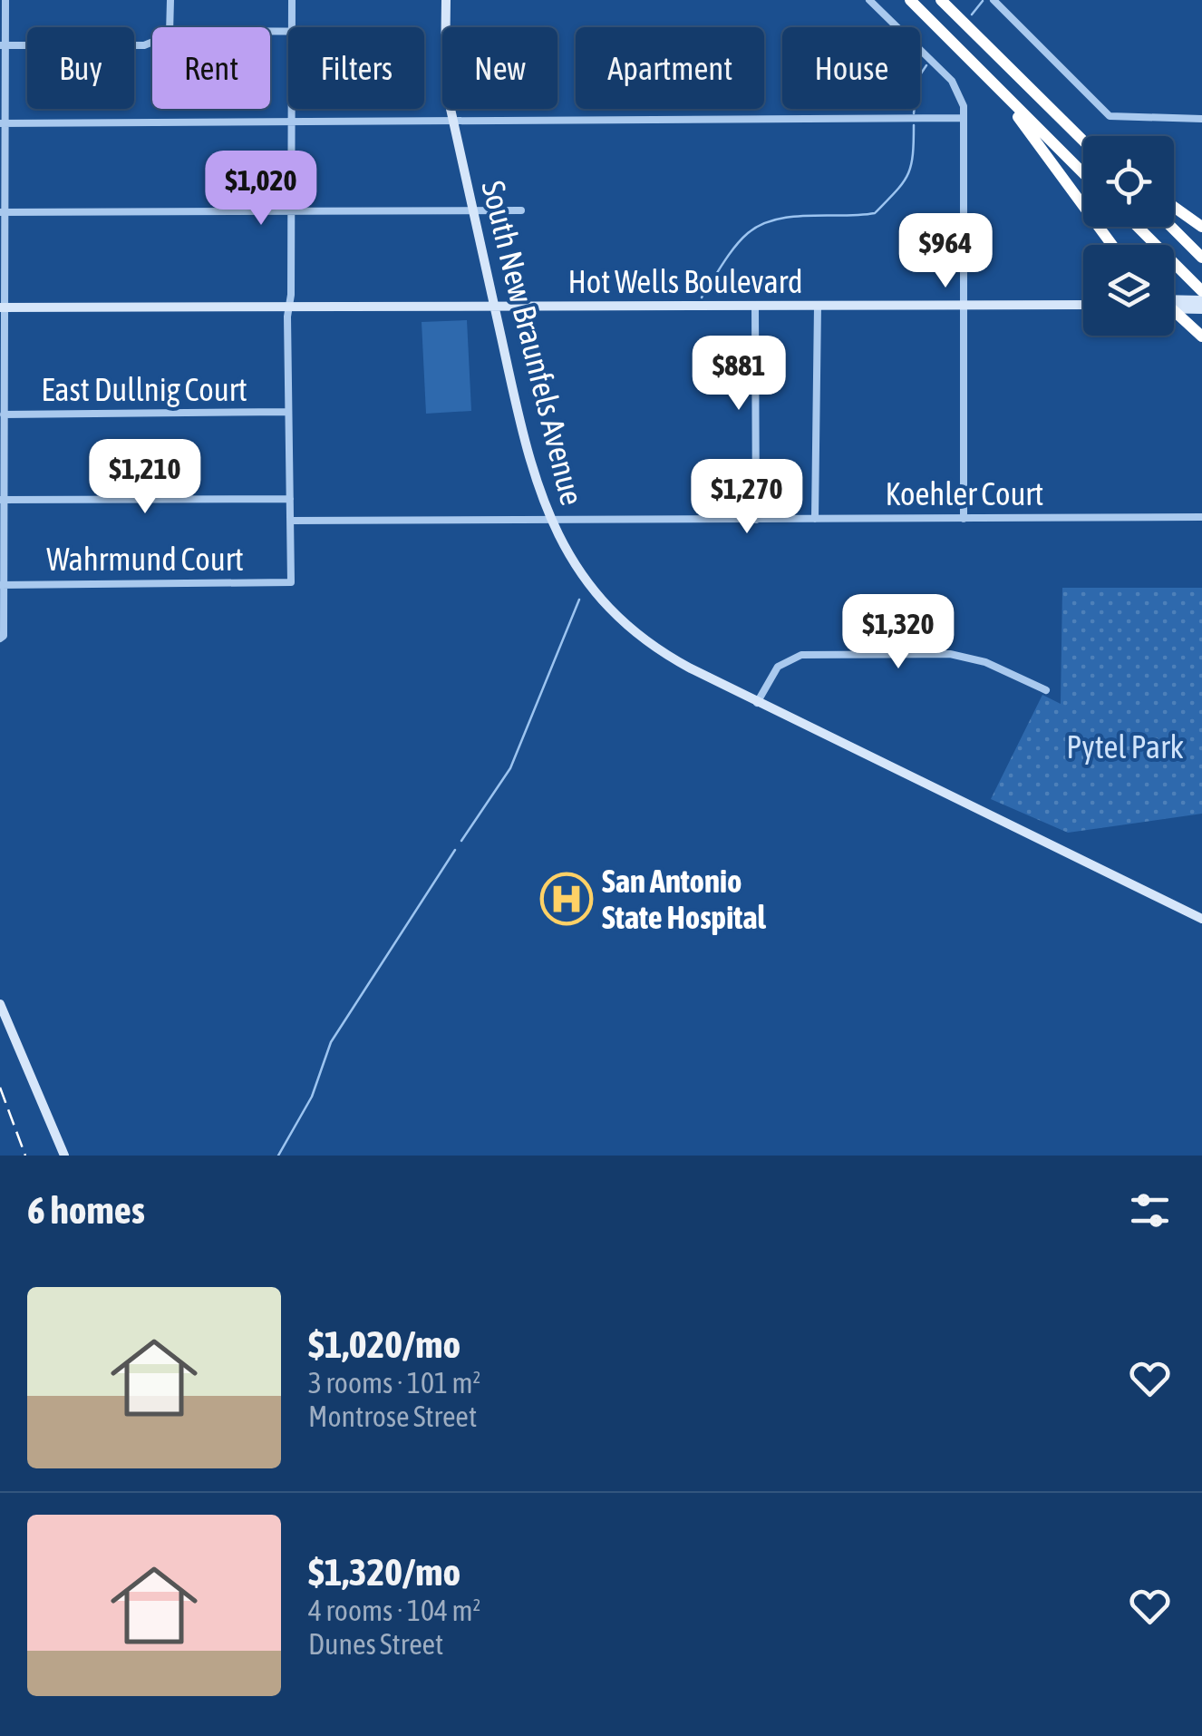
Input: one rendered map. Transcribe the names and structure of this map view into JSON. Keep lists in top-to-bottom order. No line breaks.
{"streets":{"main road":["Hot Wells Boulevard","South New Braunfels Avenue"],"street":["East Dullnig Court","Koehler Court","Wahrmund Court"]},"crossings":[["Hot Wells Boulevard","South New Braunfels Avenue"],["South New Braunfels Avenue","Koehler Court"],["Koehler Court","Wahrmund Court"]],"parks":["Pytel Park"],"places":{"hospital":["San Antonio State Hospital"]},"page":{"chip":["Buy","Rent","Filters","New","Apartment","House"],"price":["$1,020","$964","$881","$1,210","$1,270","$1,320"],"heading":"6 homes","list":[{"name":"$1,020/mo","note":"3 rooms · 101 m² · Montrose Street"},{"name":"$1,320/mo","note":"4 rooms · 104 m² · Dunes Street"}]}}
